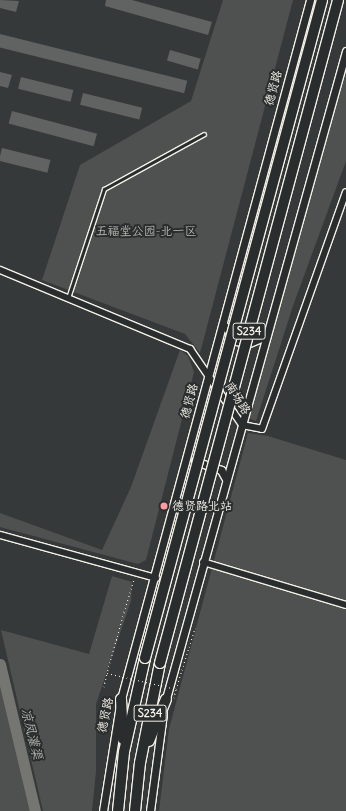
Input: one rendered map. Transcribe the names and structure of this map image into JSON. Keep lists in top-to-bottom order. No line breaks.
{"streets":{"highway":["德贤路","S234"],"street":["南场路"]},"crossings":[["德贤路","南场路"]],"water":["凉凤灌渠"],"parks":["五福堂公园-北一区"],"places":["德贤路北站"]}
